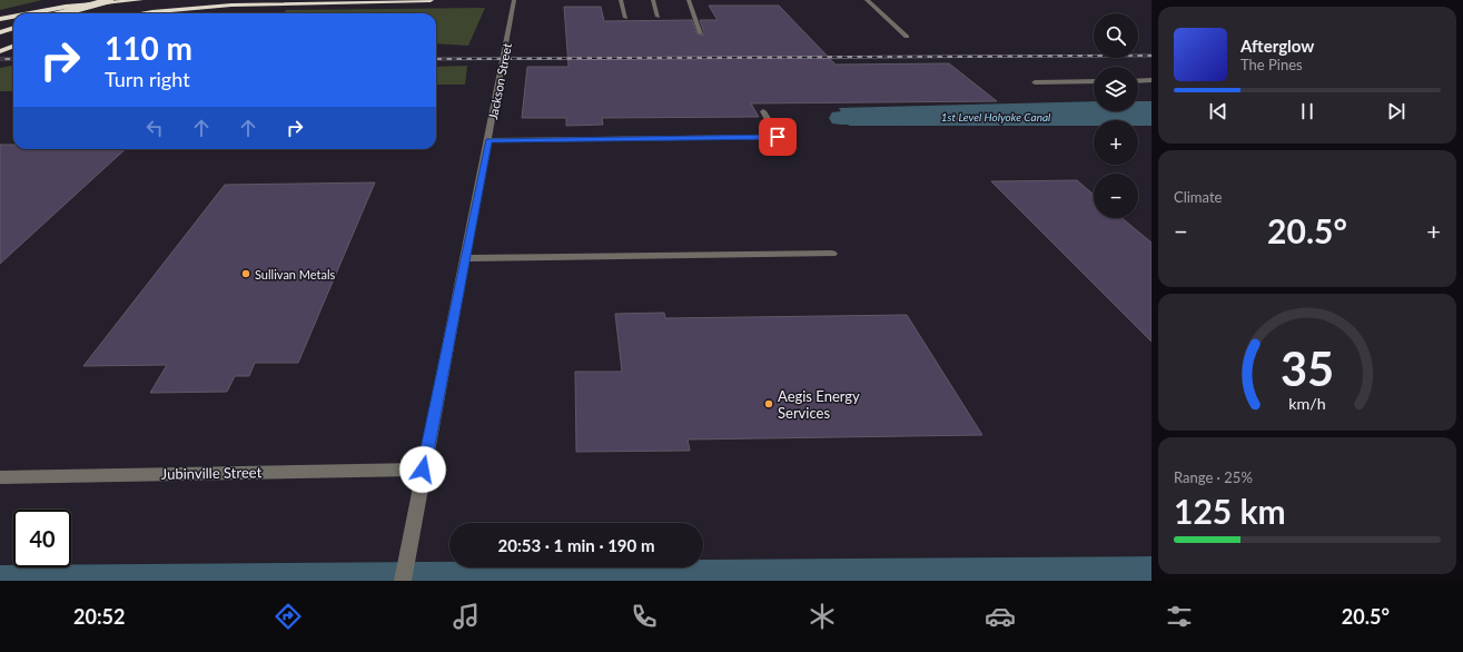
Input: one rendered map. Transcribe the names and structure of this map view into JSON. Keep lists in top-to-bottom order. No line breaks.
{"streets":{"street":["Jackson Street","Jubinville Street"]},"crossings":[["Jackson Street","Jubinville Street"]],"water":["1st Level Holyoke Canal"],"places":["Sullivan Metals","Aegis Energy Services"],"page":{"map_buttons":["+","−"],"turn":["110 m","Turn right"],"song":["Afterglow","The Pines"],"tile":["Climate",["Range · 25%","125 km"]],"heat":["−","20.5°","+"],"limit":"40","trip":"20:53 · 1 min · 190 m","tabs":["20:52","20.5°"],"gauge":["35","km/h"]}}
